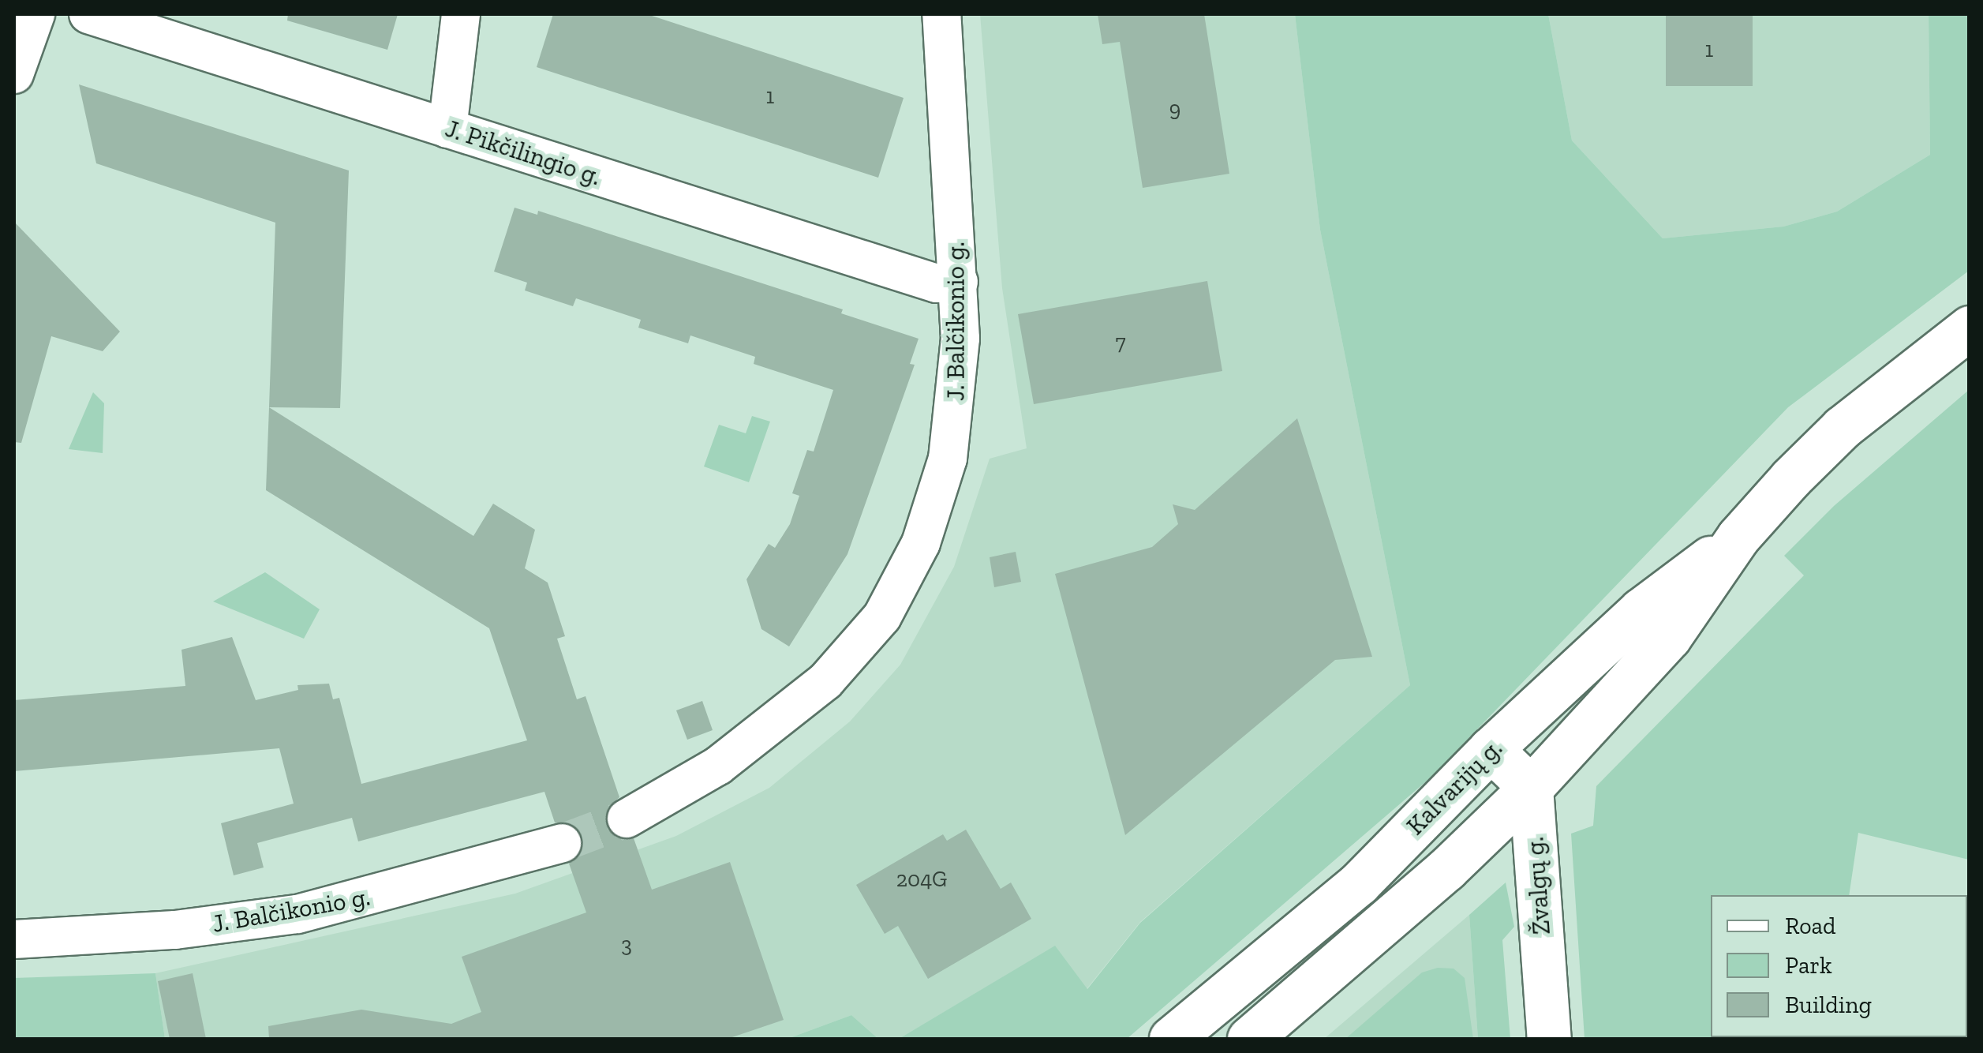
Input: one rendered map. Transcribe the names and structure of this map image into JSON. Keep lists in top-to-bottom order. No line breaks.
{"streets":{"main road":["Kalvarijų g.","Žvalgų g."],"street":["J. Pikčilingio g.","J. Balčikonio g."]},"crossings":[["J. Pikčilingio g.","J. Balčikonio g."],["Kalvarijų g.","Žvalgų g."]],"house_numbers":["1","1","9","7","204G","3"],"legend":["Road","Park","Building"]}
